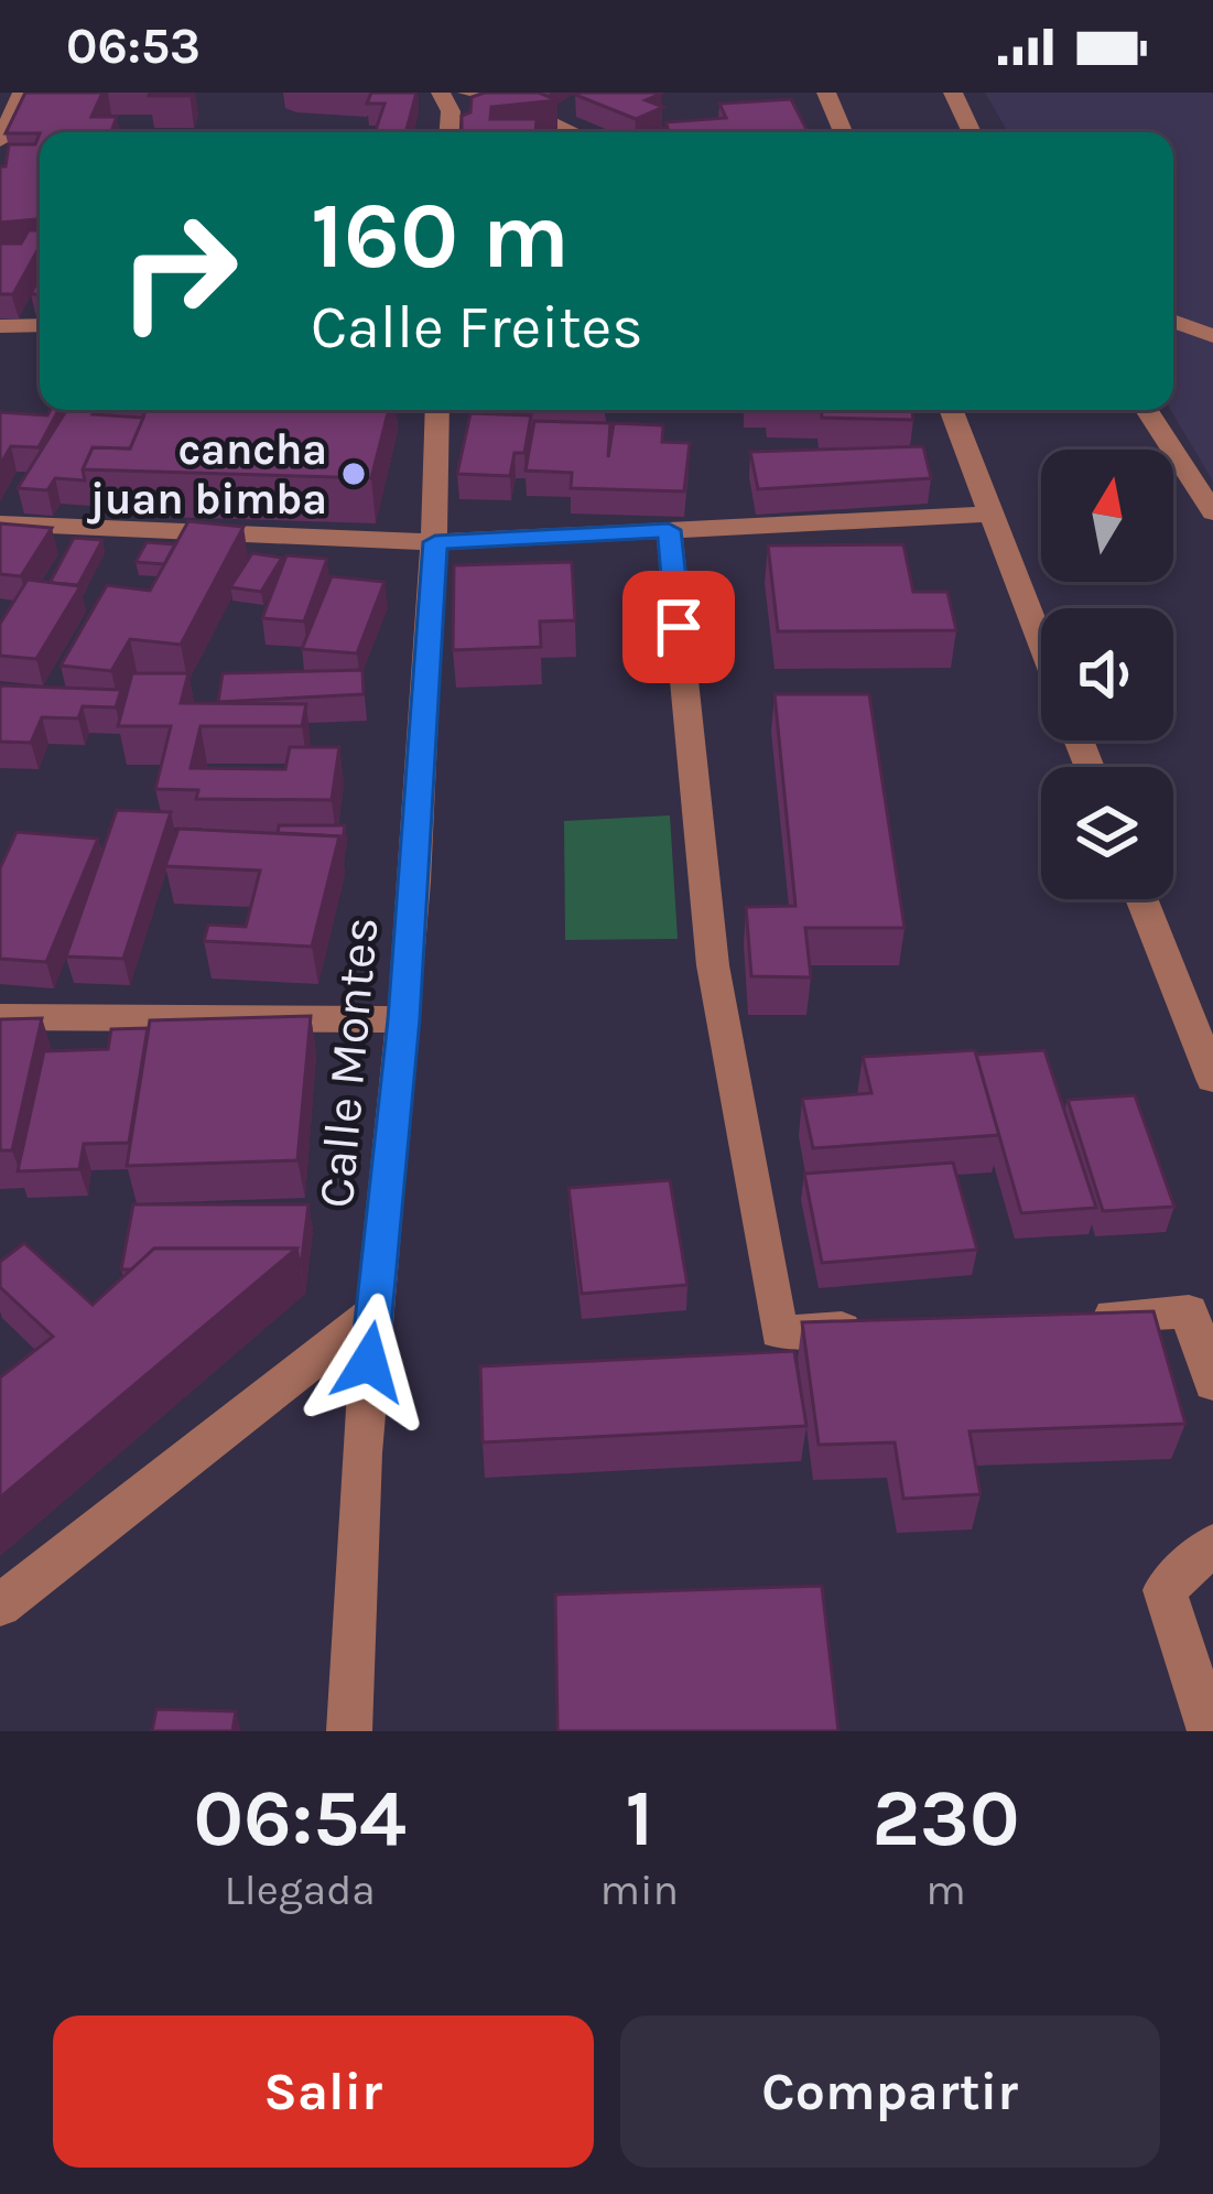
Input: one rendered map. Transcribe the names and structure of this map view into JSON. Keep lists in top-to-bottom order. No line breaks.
{"streets":{"street":["Calle Montes"]},"places":["cancha juan bimba"],"north":"top","page":{"status":"06:53","turn":["160 m","Calle Freites"],"eta":["06:54","Llegada","1","min","230","m"],"buttons":["Salir","Compartir"]}}
